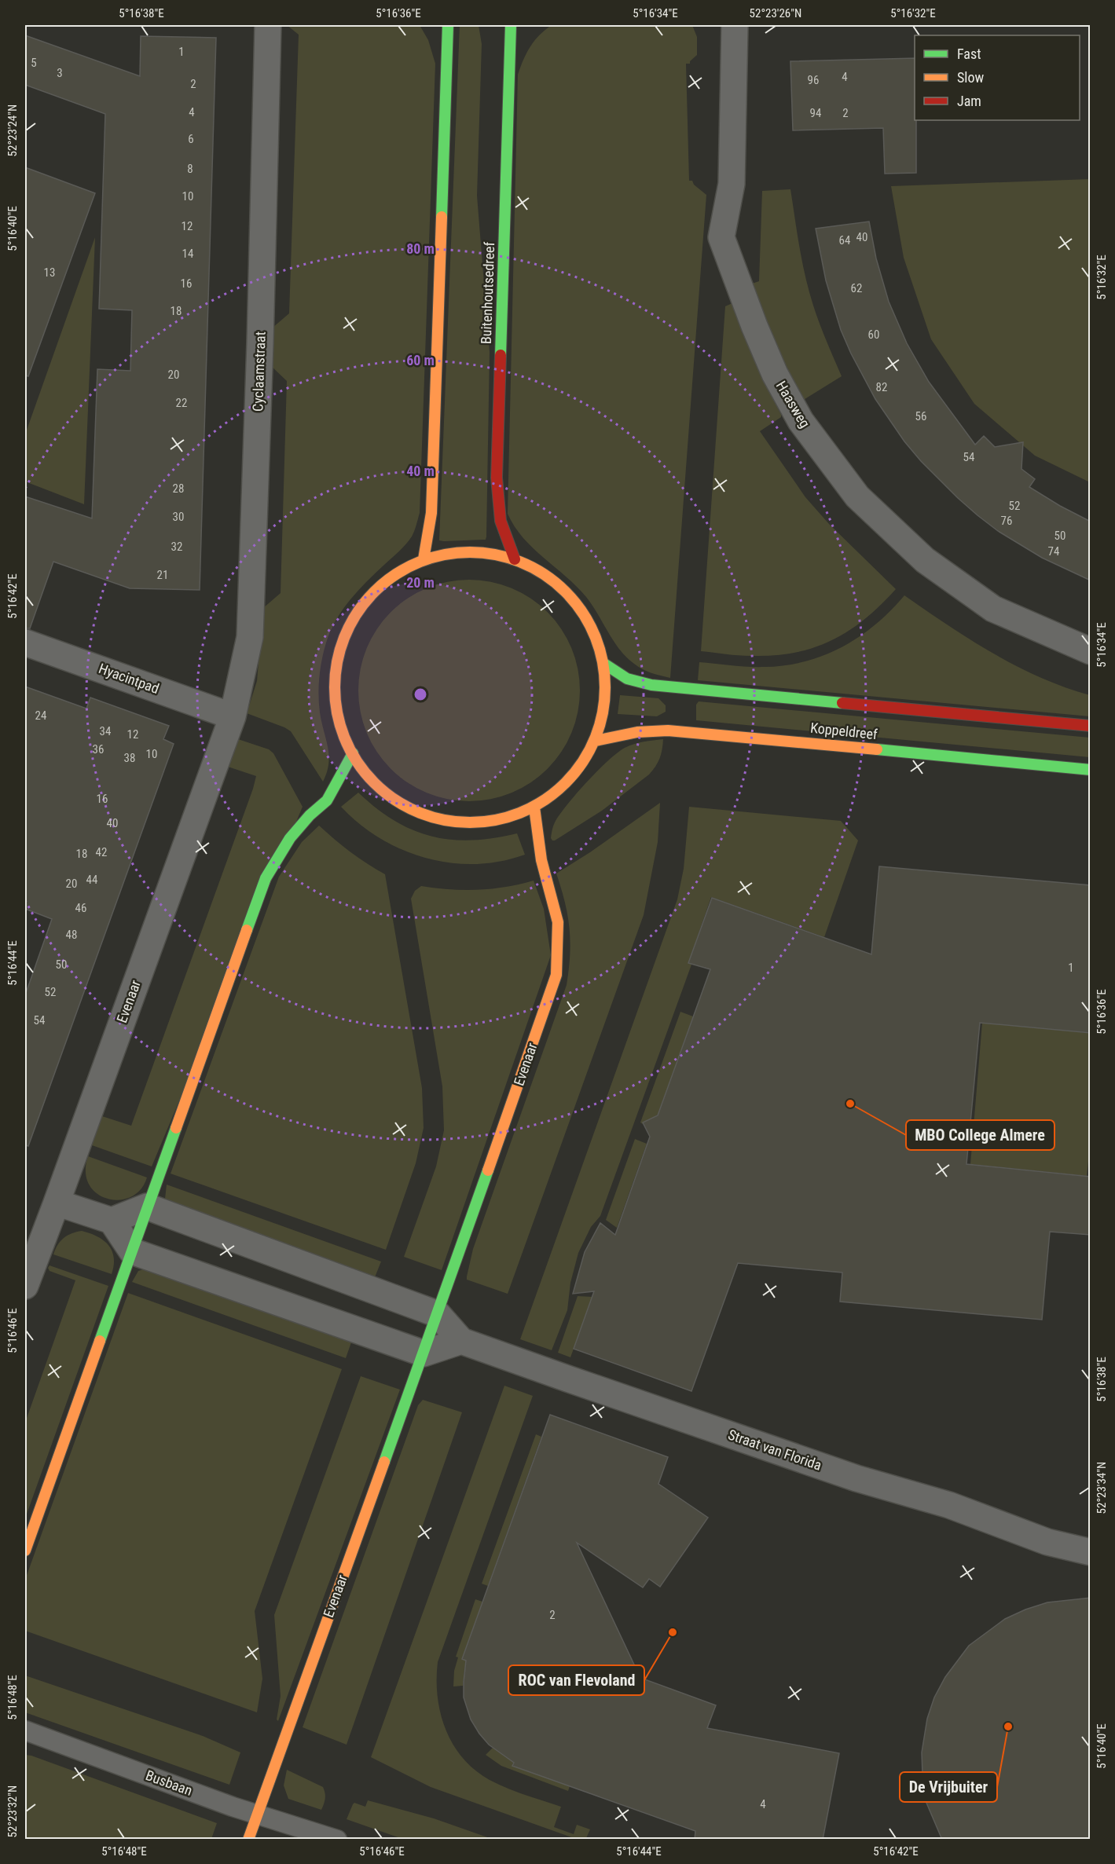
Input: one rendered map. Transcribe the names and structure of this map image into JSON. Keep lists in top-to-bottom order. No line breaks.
{"streets":{"main road":["Buitenhoutsedreef","Koppeldreef","Evenaar"],"street":["Cyclaamstraat","Haasweg","Hyacintpad","Straat van Florida"],"lane":["Busbaan"]},"crossings":[["Cyclaamstraat","Hyacintpad"],["Cyclaamstraat","Evenaar"],["Hyacintpad","Evenaar"],["Evenaar","Straat van Florida"],["Evenaar","Busbaan"]],"places":["MBO College Almere","ROC van Flevoland","De Vrijbuiter"],"house_numbers":["1","5","3","4","96","2","4","94","2","6","8","10","12","40","64","14","13","16","62","18","60","20","82","22","56","54","28","52","30","76","50","32","74","21","24","34","12","36","10","38","16","40","42","18","44","20","46","48","50","1","52","54","2","4"],"legend":["Fast","Slow","Jam"],"coordinates":["5°16'38\"E","5°16'36\"E","5°16'34\"E","52°23'26\"N","5°16'32\"E","52°23'24\"N","5°16'40\"E","5°16'42\"E","5°16'44\"E","5°16'46\"E","52°23'34\"N","5°16'48\"E","52°23'32\"N"],"rings":["80 m","60 m","40 m","20 m"]}
